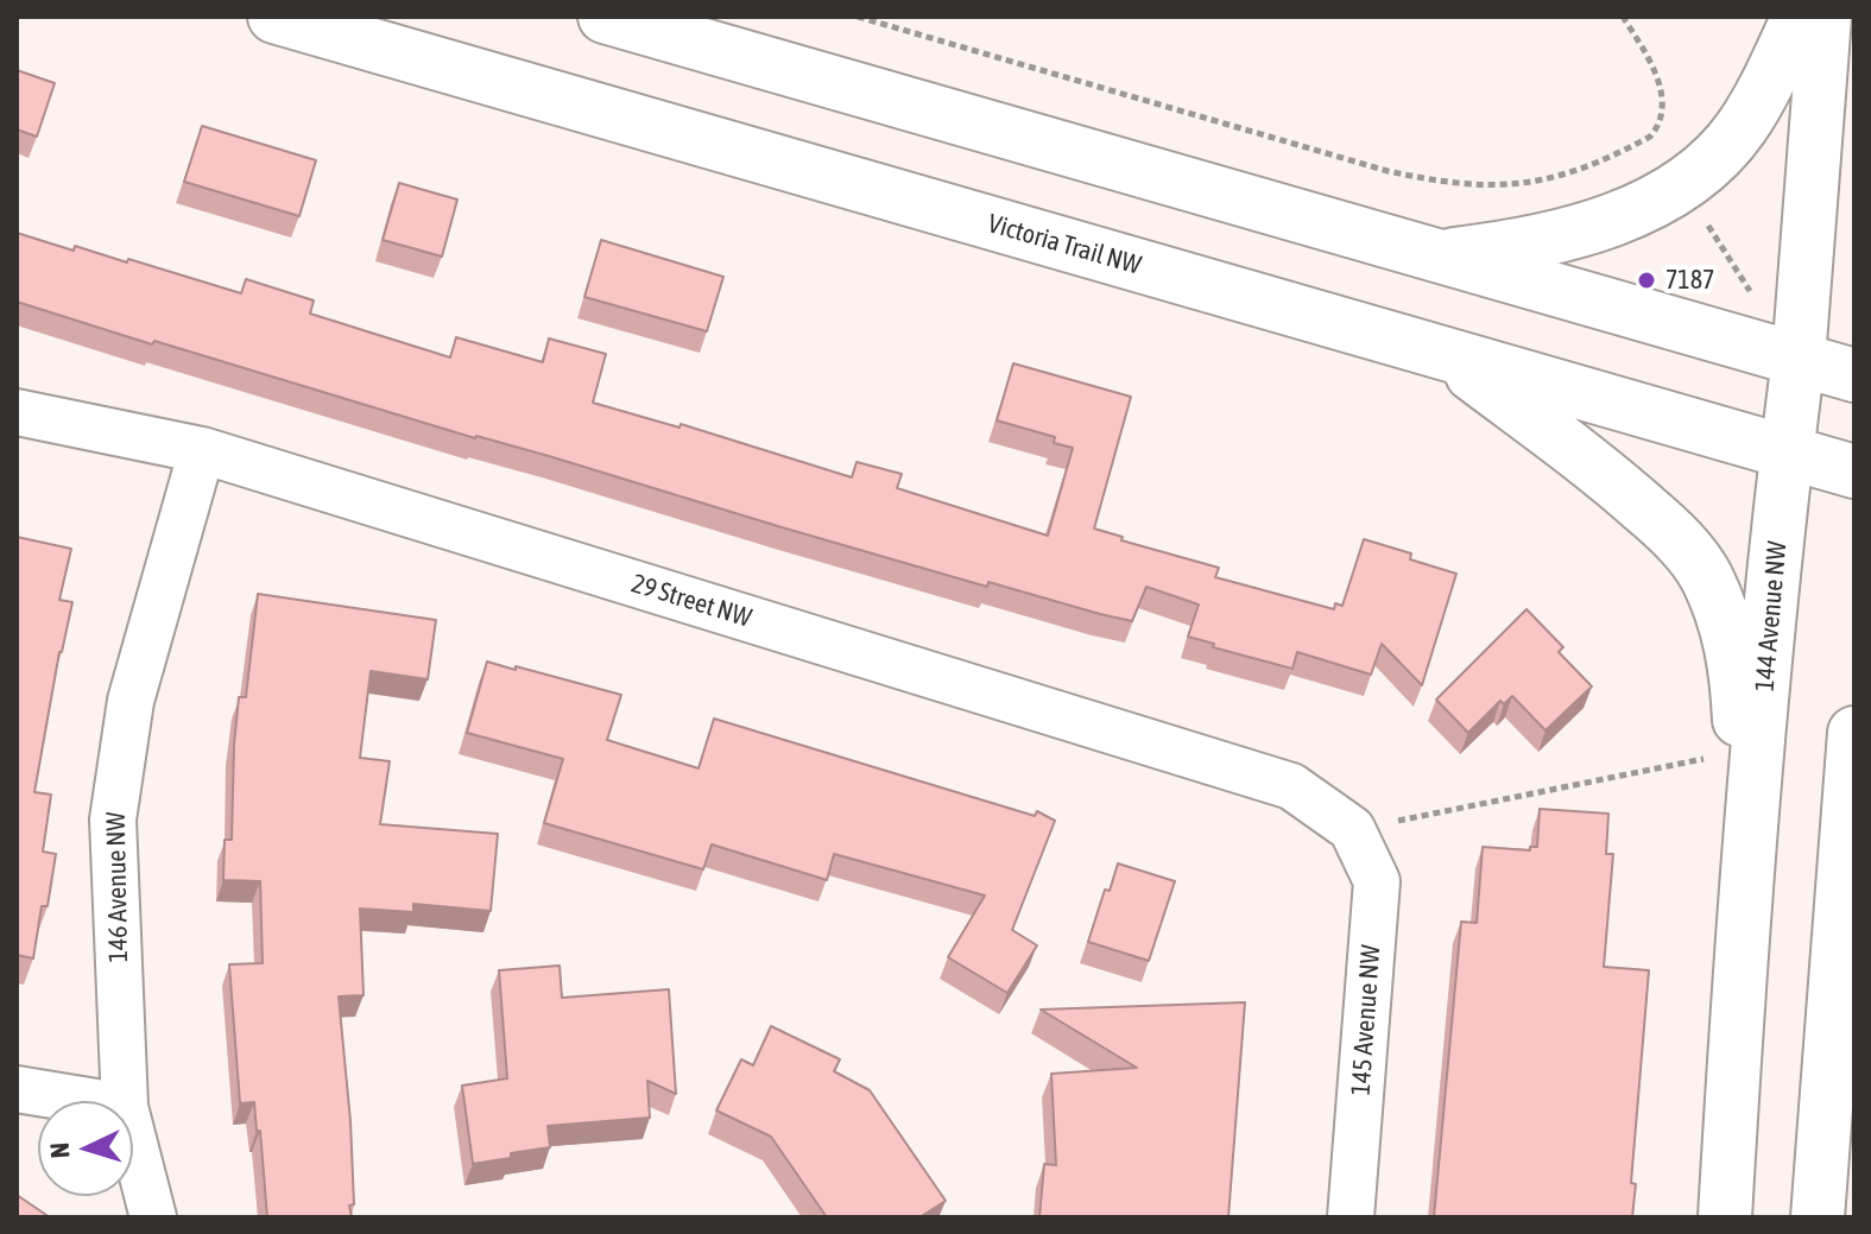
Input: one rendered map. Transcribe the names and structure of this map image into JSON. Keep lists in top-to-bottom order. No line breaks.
{"streets":{"main road":["Victoria Trail NW","144 Avenue NW"],"street":["29 Street NW","146 Avenue NW","145 Avenue NW"]},"crossings":[["Victoria Trail NW","144 Avenue NW"],["29 Street NW","146 Avenue NW"],["29 Street NW","145 Avenue NW"]],"places":["7187"],"north":"left"}
